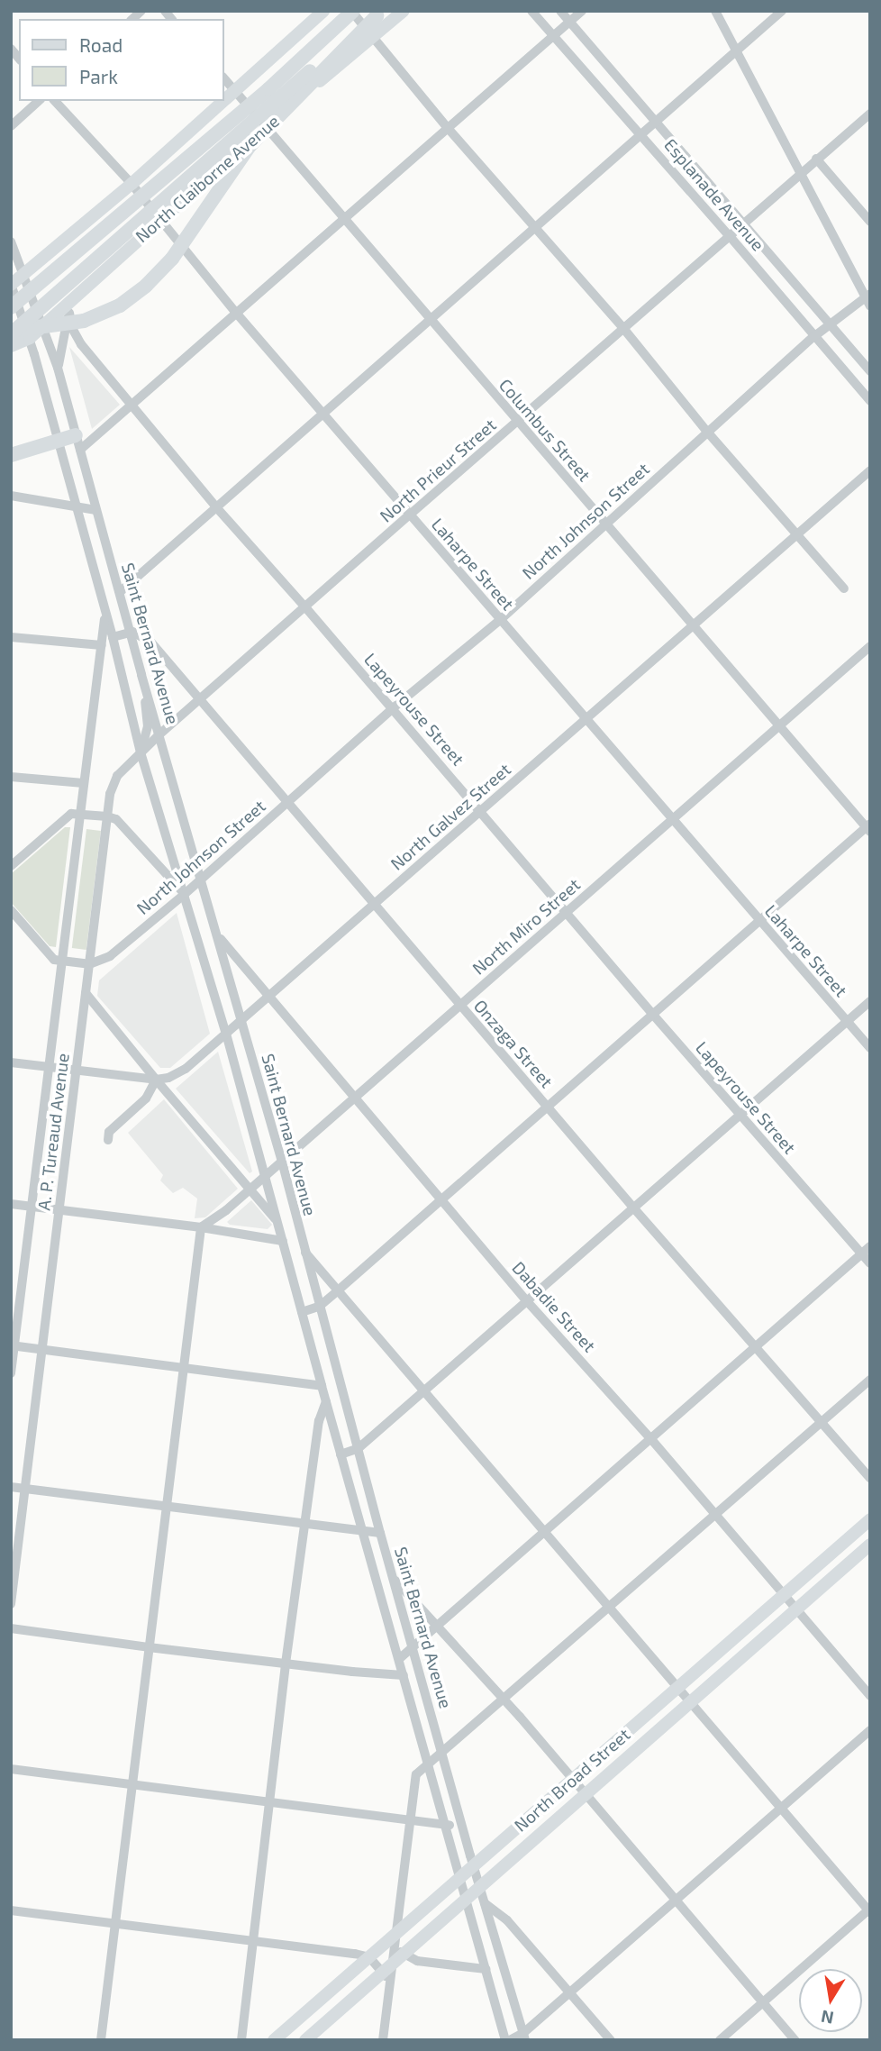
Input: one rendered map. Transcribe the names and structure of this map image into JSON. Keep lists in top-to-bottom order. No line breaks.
{"streets":{"main road":["North Claiborne Avenue","North Broad Street"],"street":["Esplanade Avenue","Columbus Street","North Prieur Street","North Johnson Street","Laharpe Street","Saint Bernard Avenue","Lapeyrouse Street","North Galvez Street","North Miro Street","Onzaga Street","A. P. Tureaud Avenue","Dabadie Street"]},"crossings":[["North Claiborne Avenue","Columbus Street"],["North Claiborne Avenue","Laharpe Street"],["North Claiborne Avenue","Saint Bernard Avenue"],["Esplanade Avenue","North Prieur Street"],["Esplanade Avenue","North Johnson Street"],["Columbus Street","North Prieur Street"],["Columbus Street","North Johnson Street"],["Columbus Street","North Galvez Street"],["Columbus Street","North Miro Street"],["North Prieur Street","Laharpe Street"],["North Prieur Street","Saint Bernard Avenue"],["North Prieur Street","Lapeyrouse Street"],["North Prieur Street","Onzaga Street"],["North Prieur Street","A. P. Tureaud Avenue"],["North Johnson Street","Laharpe Street"],["North Johnson Street","Saint Bernard Avenue"],["North Johnson Street","Lapeyrouse Street"],["North Johnson Street","Onzaga Street"],["North Johnson Street","A. P. Tureaud Avenue"],["Laharpe Street","North Galvez Street"],["Laharpe Street","North Miro Street"],["Saint Bernard Avenue","North Galvez Street"],["Saint Bernard Avenue","North Miro Street"],["Saint Bernard Avenue","Onzaga Street"],["Saint Bernard Avenue","A. P. Tureaud Avenue"],["Saint Bernard Avenue","Dabadie Street"],["Saint Bernard Avenue","North Broad Street"],["Lapeyrouse Street","North Galvez Street"],["Lapeyrouse Street","North Miro Street"],["North Galvez Street","Onzaga Street"],["North Galvez Street","A. P. Tureaud Avenue"],["North Galvez Street","Dabadie Street"],["North Miro Street","Onzaga Street"],["North Miro Street","Dabadie Street"],["Dabadie Street","North Broad Street"]],"legend":["Road","Park"],"north":"bottom"}
